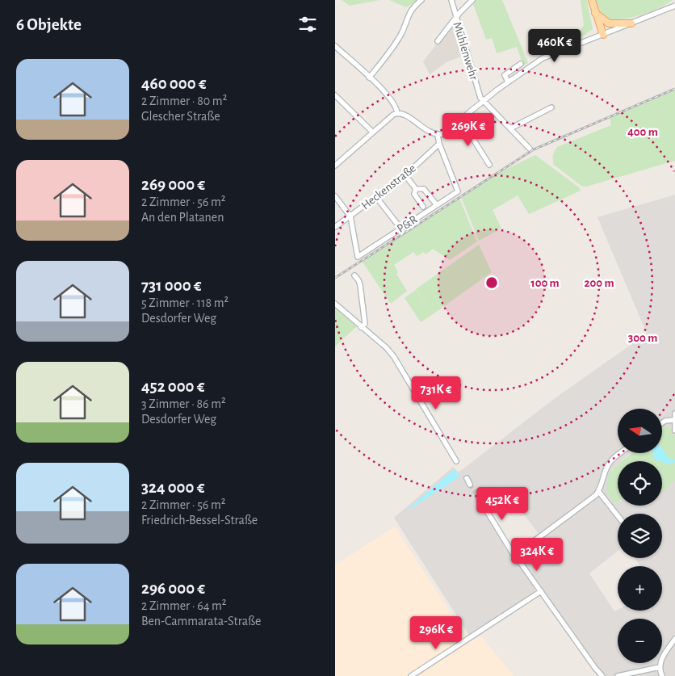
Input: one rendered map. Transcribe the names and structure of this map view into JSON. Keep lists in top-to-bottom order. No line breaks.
{"streets":{"street":["Mühlenwehr","Heckenstraße","P&R"]},"crossings":[["Heckenstraße","P&R"]],"north":"left","page":{"heading":"6 Objekte","price":["460K €","269K €","731K €","452K €","324K €","296K €"],"list":[{"name":"460 000 €","note":"2 Zimmer · 80 m² · Glescher Straße"},{"name":"269 000 €","note":"2 Zimmer · 56 m² · An den Platanen"},{"name":"731 000 €","note":"5 Zimmer · 118 m² · Desdorfer Weg"},{"name":"452 000 €","note":"3 Zimmer · 86 m² · Desdorfer Weg"},{"name":"324 000 €","note":"2 Zimmer · 56 m² · Friedrich-Bessel-Straße"},{"name":"296 000 €","note":"2 Zimmer · 64 m² · Ben-Cammarata-Straße"}],"map_buttons":["+","−"]},"rings":["400 m","100 m","200 m","300 m"]}
